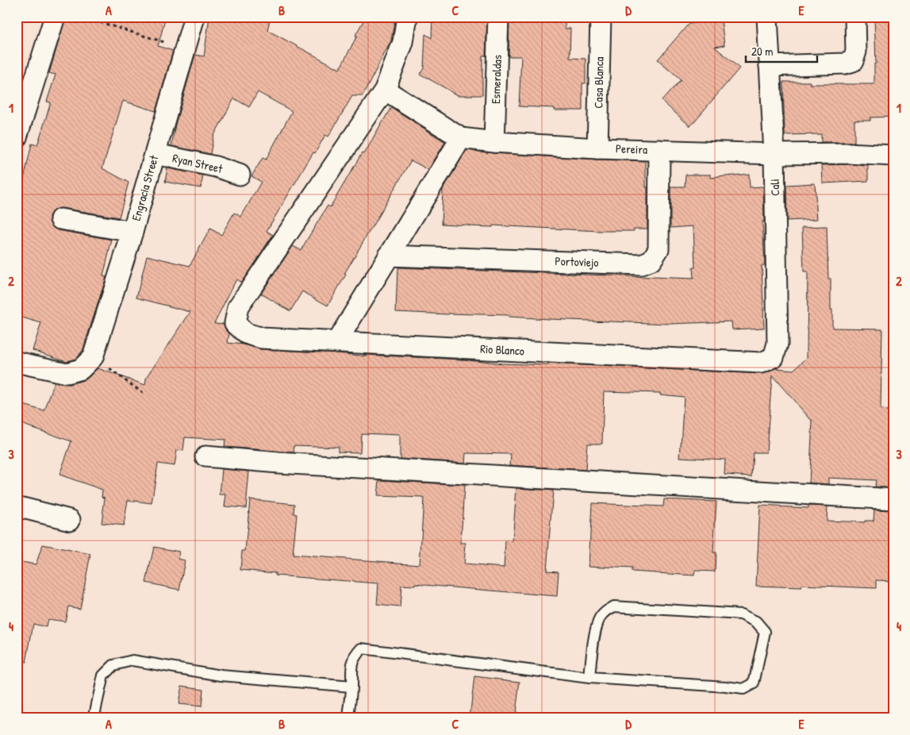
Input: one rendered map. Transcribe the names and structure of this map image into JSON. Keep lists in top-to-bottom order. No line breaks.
{"streets":{"street":["Esmeraldas","Casa Blanca","Pereira","Ryan Street","Cali","Engracia Street","Portoviejo","Rio Blanco"]},"crossings":[["Esmeraldas","Pereira"],["Casa Blanca","Pereira"],["Pereira","Cali"],["Pereira","Portoviejo"],["Pereira","Rio Blanco"],["Ryan Street","Engracia Street"],["Cali","Rio Blanco"]],"scale_bar":"20 m","grid":{"columns":["A","B","C","D","E"],"rows":["1","2","3","4"]}}
